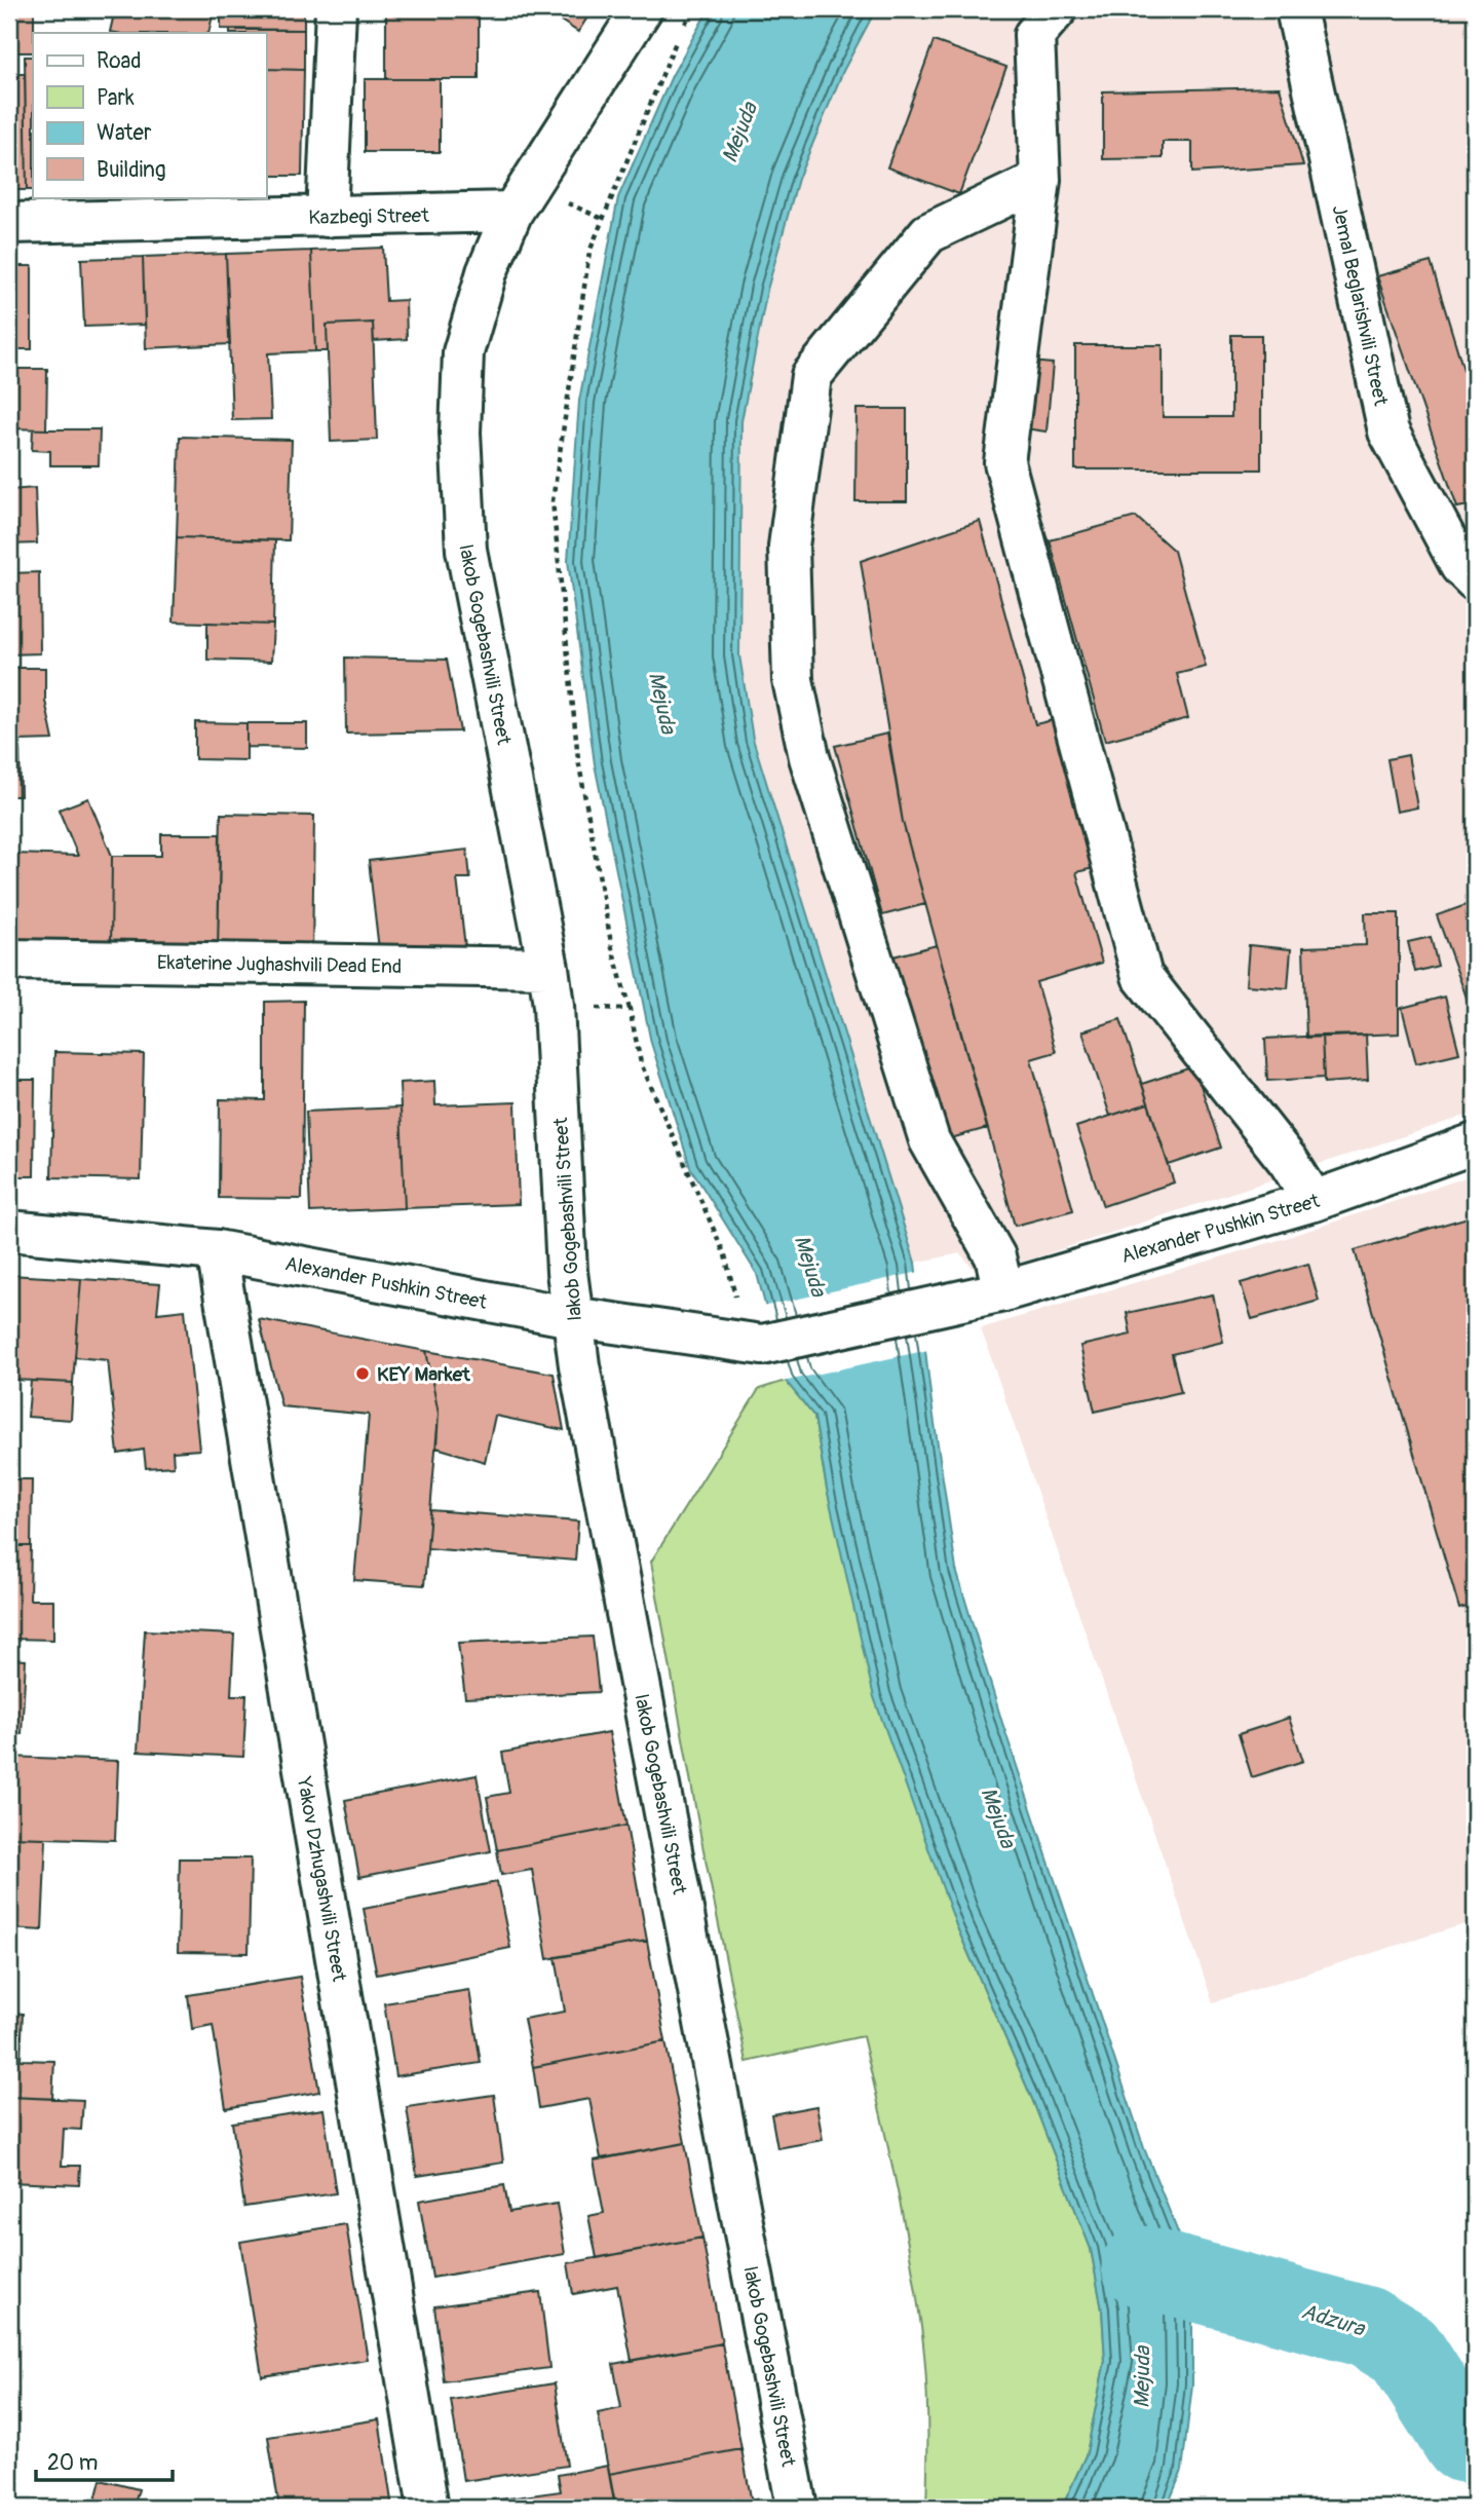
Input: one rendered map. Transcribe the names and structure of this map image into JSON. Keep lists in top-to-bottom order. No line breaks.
{"streets":{"street":["Kazbegi Street","Jemal Beglarishvili Street","Iakob Gogebashvili Street","Ekaterine Jughashvili Dead End","Alexander Pushkin Street","Yakov Dzhugashvili Street"]},"crossings":[["Kazbegi Street","Iakob Gogebashvili Street"],["Iakob Gogebashvili Street","Ekaterine Jughashvili Dead End"],["Iakob Gogebashvili Street","Alexander Pushkin Street"],["Alexander Pushkin Street","Yakov Dzhugashvili Street"]],"water":["Mejuda","Adzura"],"places":["KEY Market"],"legend":["Road","Park","Water","Building"],"scale_bar":"20 m"}
